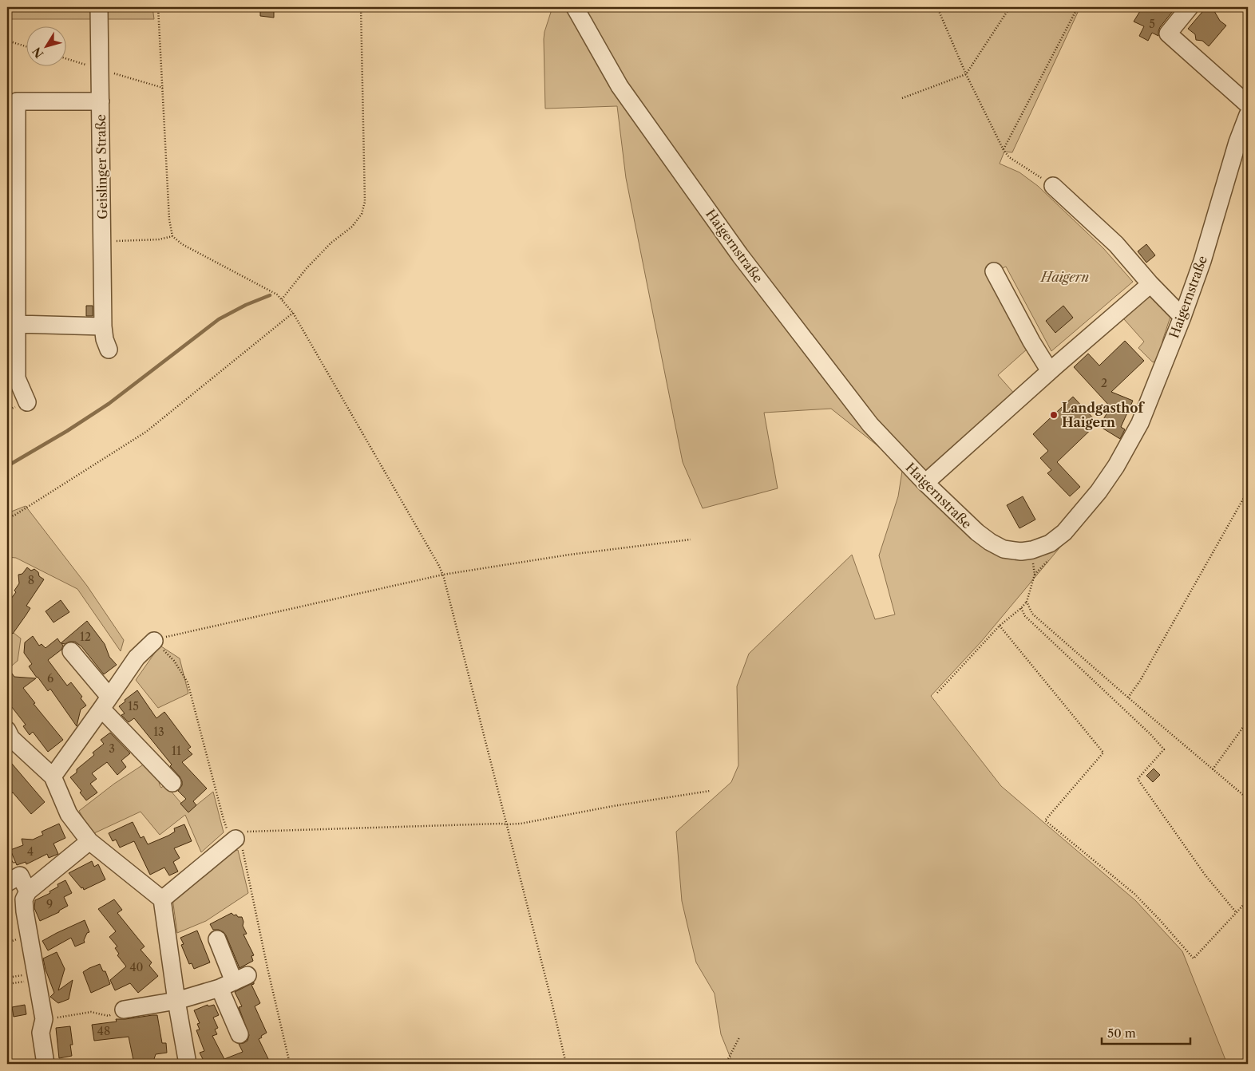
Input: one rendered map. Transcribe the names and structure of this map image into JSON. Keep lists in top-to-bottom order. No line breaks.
{"streets":{"street":["Geislinger Straße","Haigernstraße"]},"parks":["Haigern"],"places":["Landgasthof Haigern"],"house_numbers":["5","2","8","12","6","15","13","3","11","4","9","40","48"],"scale_bar":"50 m","north":"bottom left"}
